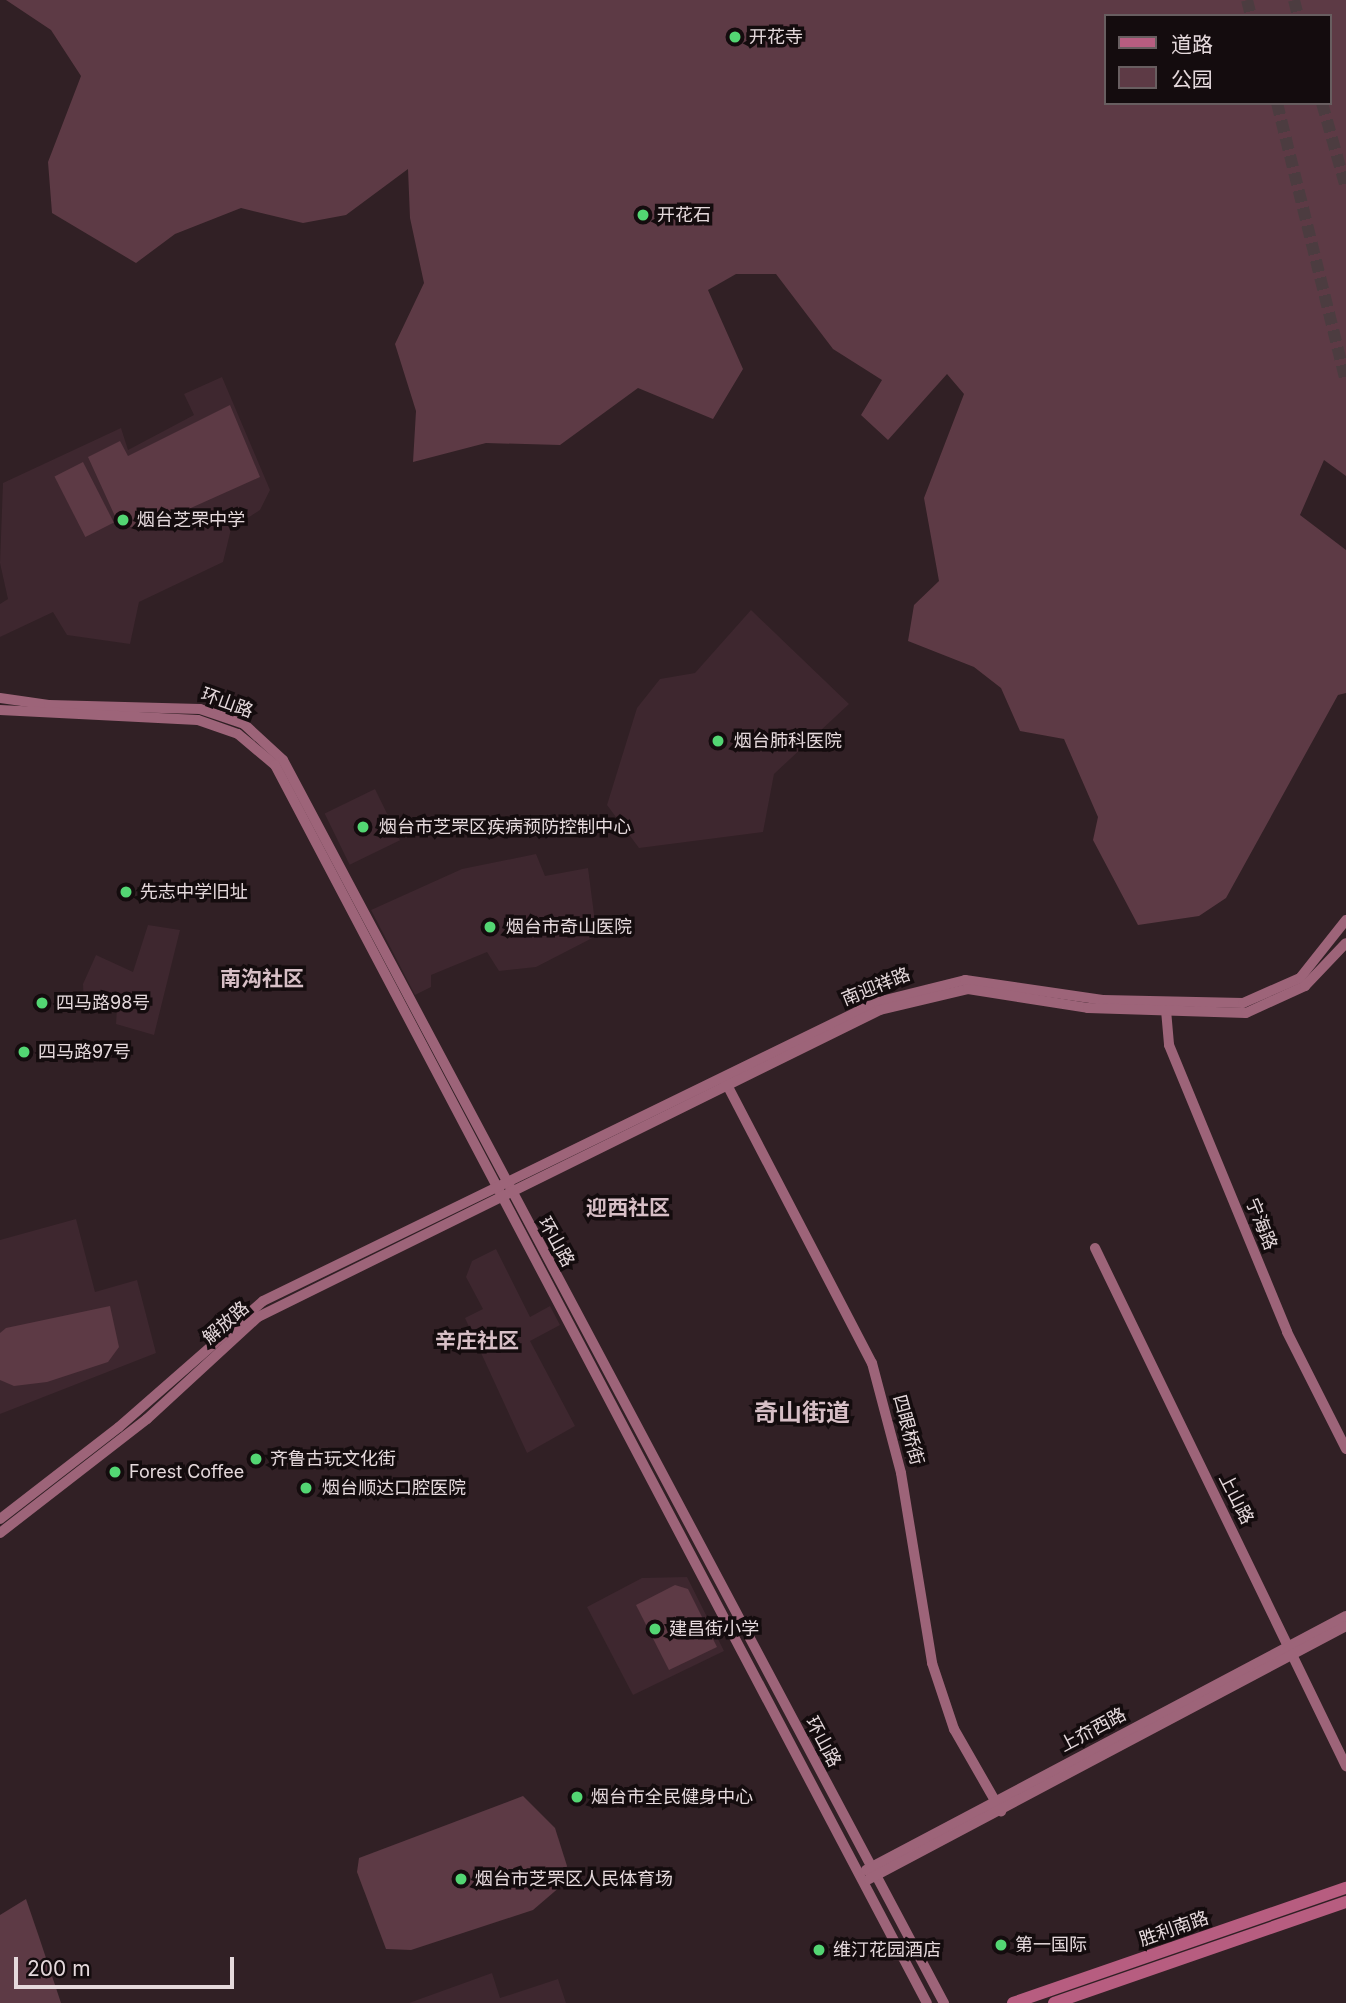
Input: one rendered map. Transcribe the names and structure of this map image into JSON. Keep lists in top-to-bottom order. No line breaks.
{"streets":{"main road":["环山路","南迎祥路","宁海路","解放路","四眼桥街","上山路","上夼西路","胜利南路"]},"crossings":[["环山路","南迎祥路"],["环山路","解放路"],["环山路","上夼西路"],["南迎祥路","宁海路"],["南迎祥路","解放路"],["南迎祥路","四眼桥街"],["四眼桥街","上夼西路"],["上山路","上夼西路"]],"districts":["南沟社区","迎西社区","辛庄社区","奇山街道"],"places":["开花寺","开花石","烟台芝罘中学","烟台肺科医院","烟台市芝罘区疾病预防控制中心","先志中学旧址","烟台市奇山医院","四马路98号","四马路97号","齐鲁古玩文化街","Forest Coffee","烟台顺达口腔医院","建昌街小学","烟台市全民健身中心","烟台市芝罘区人民体育场","第一国际","维汀花园酒店"],"legend":["道路","公园"],"scale_bar":"200 m"}
